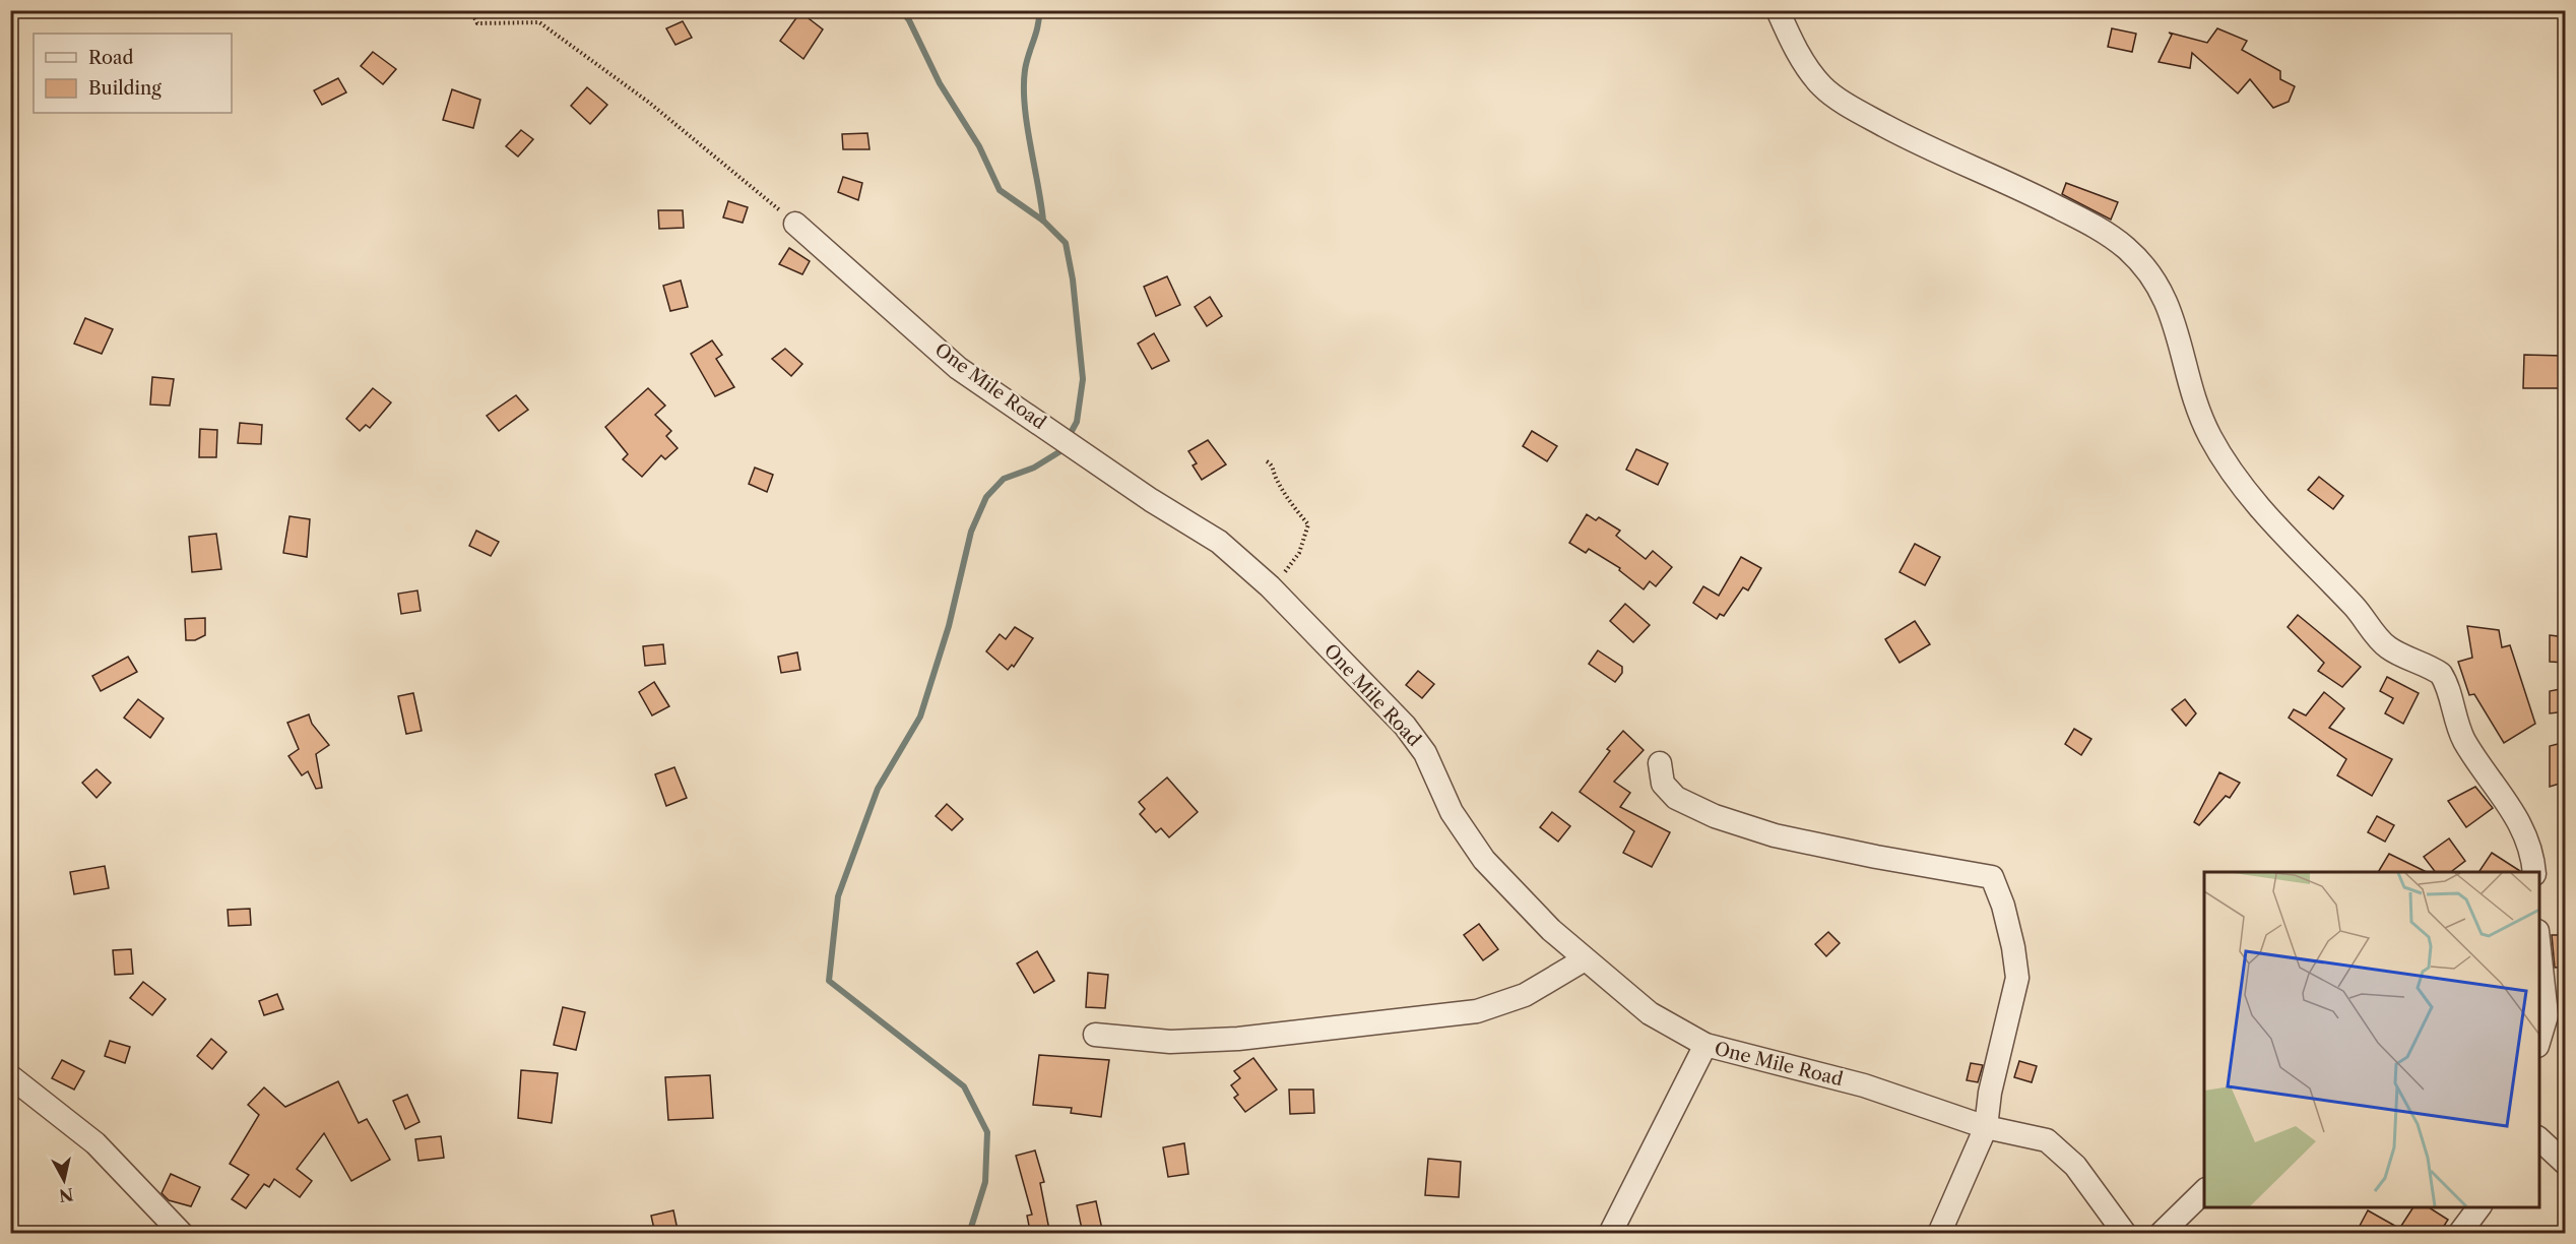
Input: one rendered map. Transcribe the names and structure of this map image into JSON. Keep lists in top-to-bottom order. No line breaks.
{"streets":{"street":["One Mile Road"]},"legend":["Road","Building"],"north":"bottom"}
